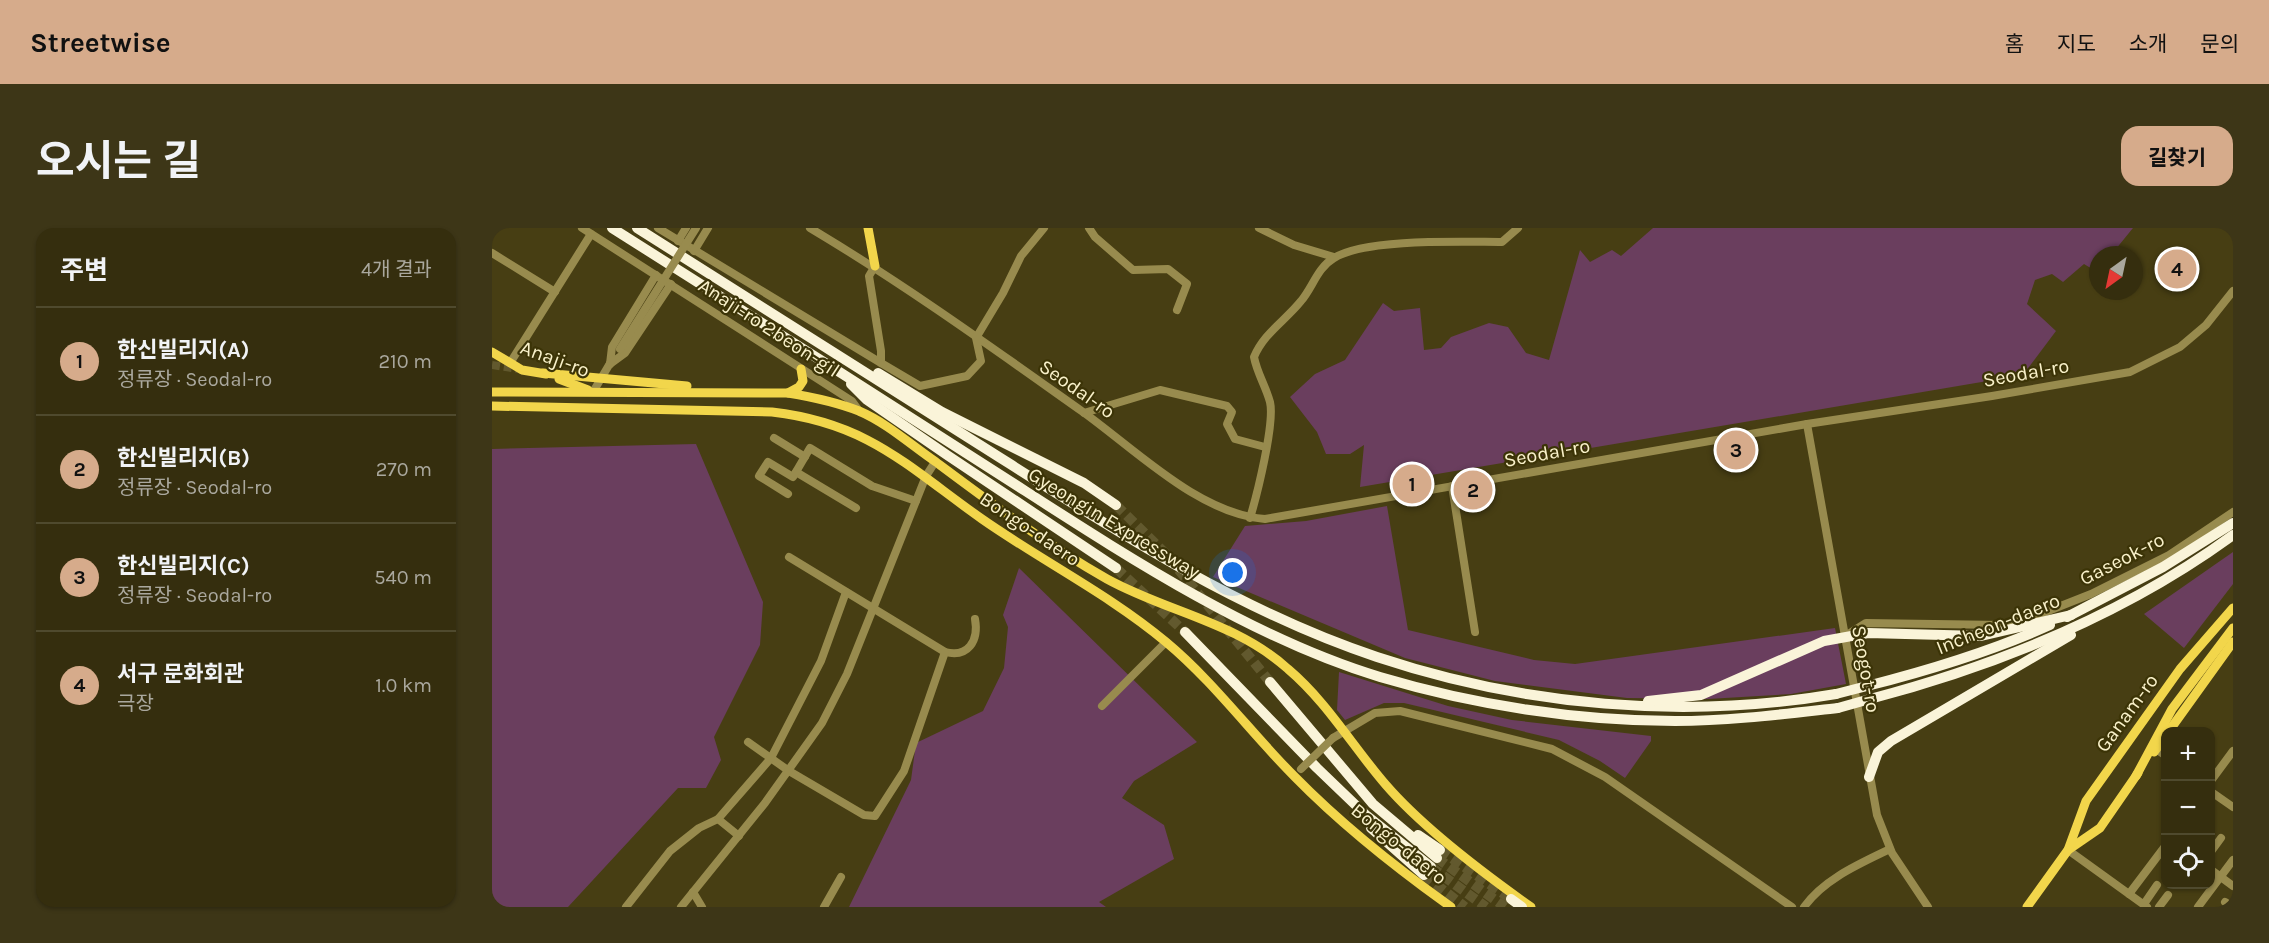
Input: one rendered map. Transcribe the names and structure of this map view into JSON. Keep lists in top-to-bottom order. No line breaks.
{"streets":{"highway":["Gyeongin Expressway","Bongo-daero","Incheon-daero"],"main road":["Anaji-ro","Ganam-ro"],"street":["Anaji-ro 2beon-gil","Seodal-ro","Gaseok-ro","Seogot-ro"]},"crossings":[["Anaji-ro 2beon-gil","Bongo-daero"],["Anaji-ro","Bongo-daero"],["Seodal-ro","Seogot-ro"],["Gyeongin Expressway","Incheon-daero"],["Gaseok-ro","Seogot-ro"]],"north":"bottom left","page":{"header":"Streetwise","nav":["홈","지도","소개","문의"],"title":"오시는 길","buttons":"길찾기","heading":["주변","4개 결과"],"pins":["4","3","1","2"],"list":[{"mark":"1","name":"한신빌리지(A)","note":"정류장 · Seodal-ro","value":"210 m"},{"mark":"2","name":"한신빌리지(B)","note":"정류장 · Seodal-ro","value":"270 m"},{"mark":"3","name":"한신빌리지(C)","note":"정류장 · Seodal-ro","value":"540 m"},{"mark":"4","name":"서구 문화회관","note":"극장","value":"1.0 km"}],"map_buttons":["+","−"]}}
